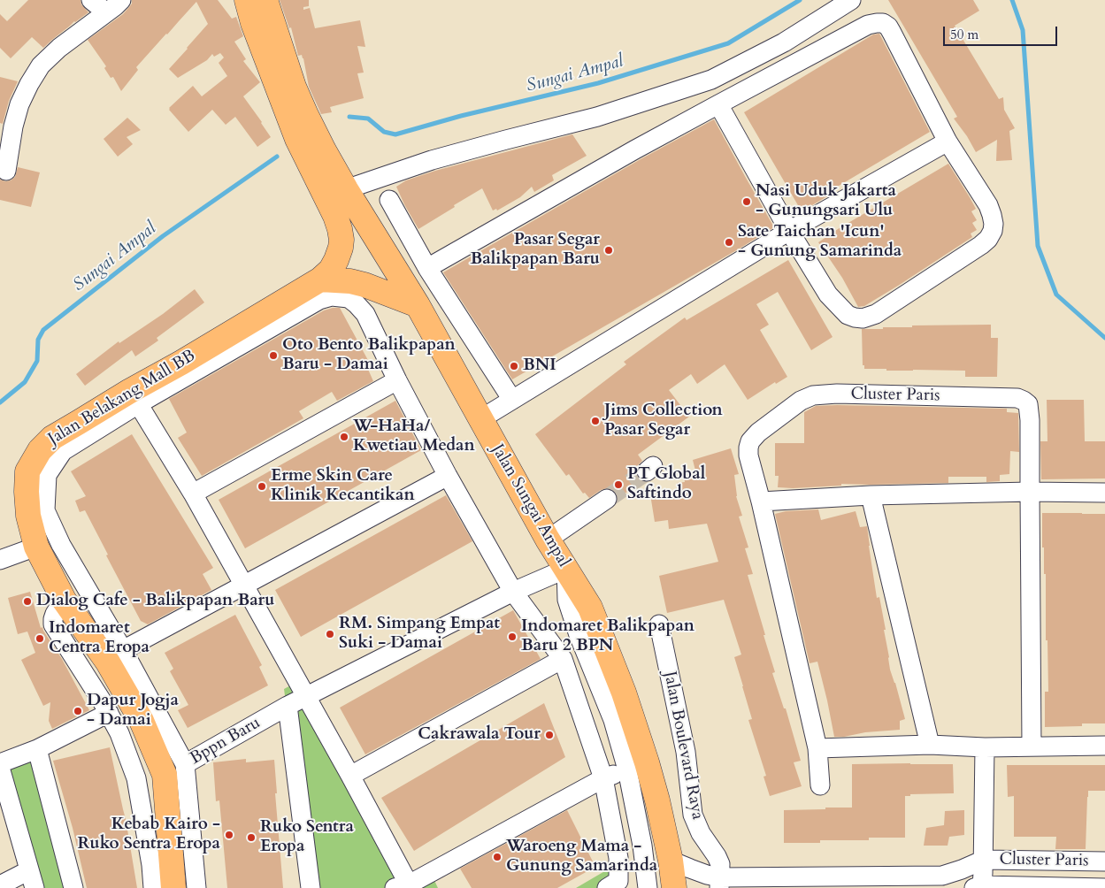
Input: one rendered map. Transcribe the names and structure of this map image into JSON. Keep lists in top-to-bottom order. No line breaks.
{"streets":{"main road":["Jalan Belakang Mall BB","Jalan Sungai Ampal"],"street":["Cluster Paris","Bppn Baru","Jalan Boulevard Raya"]},"crossings":[["Cluster Paris","Jalan Sungai Ampal"],["Cluster Paris","Jalan Boulevard Raya"],["Jalan Belakang Mall BB","Jalan Sungai Ampal"],["Jalan Sungai Ampal","Bppn Baru"]],"water":["Sungai Ampal"],"places":["Nasi Uduk Jakarta - Gunungsari Ulu","Sate Taichan 'Icun' - Gunung Samarinda","Pasar Segar Balikpapan Baru","Oto Bento Balikpapan Baru - Damai","BNI","Jims Collection Pasar Segar","W-HaHa/ Kwetiau Medan","PT Global Saftindo","Erme Skin Care Klinik Kecantikan","Dialog Cafe - Balikpapan Baru","RM. Simpang Empat Suki - Damai","Indomaret Balikpapan Baru 2 BPN","Indomaret Centra Eropa","Dapur Jogja - Damai","Cakrawala Tour","Kebab Kairo - Ruko Sentra Eropa","Ruko Sentra Eropa","Waroeng Mama - Gunung Samarinda"],"scale_bar":"50 m"}
